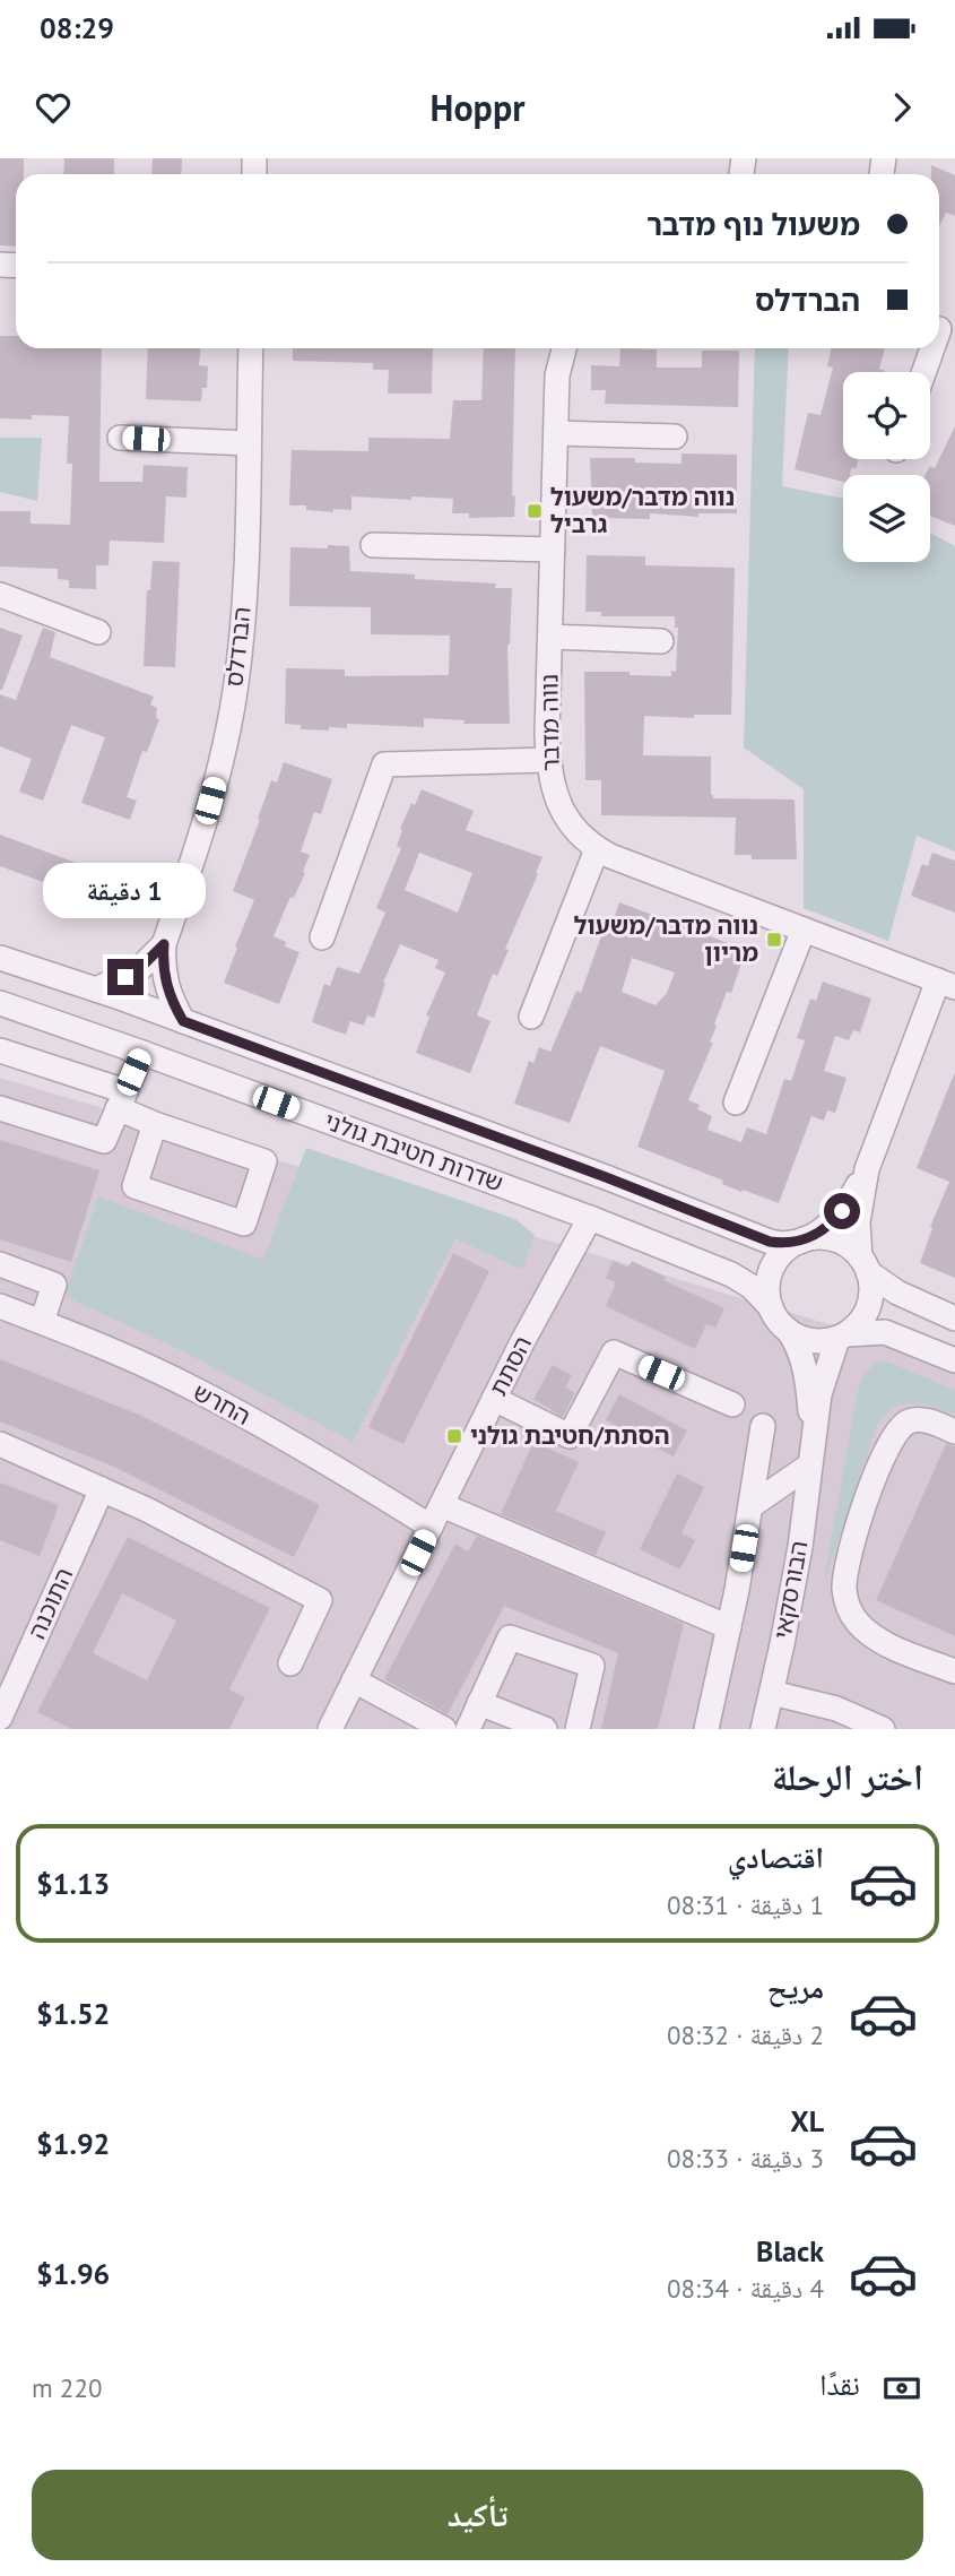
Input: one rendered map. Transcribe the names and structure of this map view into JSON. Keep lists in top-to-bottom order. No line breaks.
{"streets":{"street":["הברדלס","נווה מדבר","שדרות חטיבת גולני","הסתת","החרש","הבורסקאי","התוכנה"]},"crossings":[["הברדלס","שדרות חטיבת גולני"],["שדרות חטיבת גולני","הסתת"],["שדרות חטיבת גולני","הבורסקאי"],["הסתת","החרש"]],"places":{"transit":["נווה מדבר/משעול גרביל","נווה מדבר/משעול מריון","הסתת/חטיבת גולני"]},"page":{"status":"08:29","header":"Hoppr","banner":["משעול נוף מדבר","הברדלס"],"bubble":"1 دقيقة","heading":"اختر الرحلة","list":[{"name":"اقتصادي","note":"1 دقيقة · 08:31","value":"$1.13"},{"name":"مريح","note":"2 دقيقة · 08:32","value":"$1.52"},{"name":"XL","note":"3 دقيقة · 08:33","value":"$1.92"},{"name":"Black","note":"4 دقيقة · 08:34","value":"$1.96"}],"pay":["نقدًا","220 m"],"buttons":"تأكيد"}}
